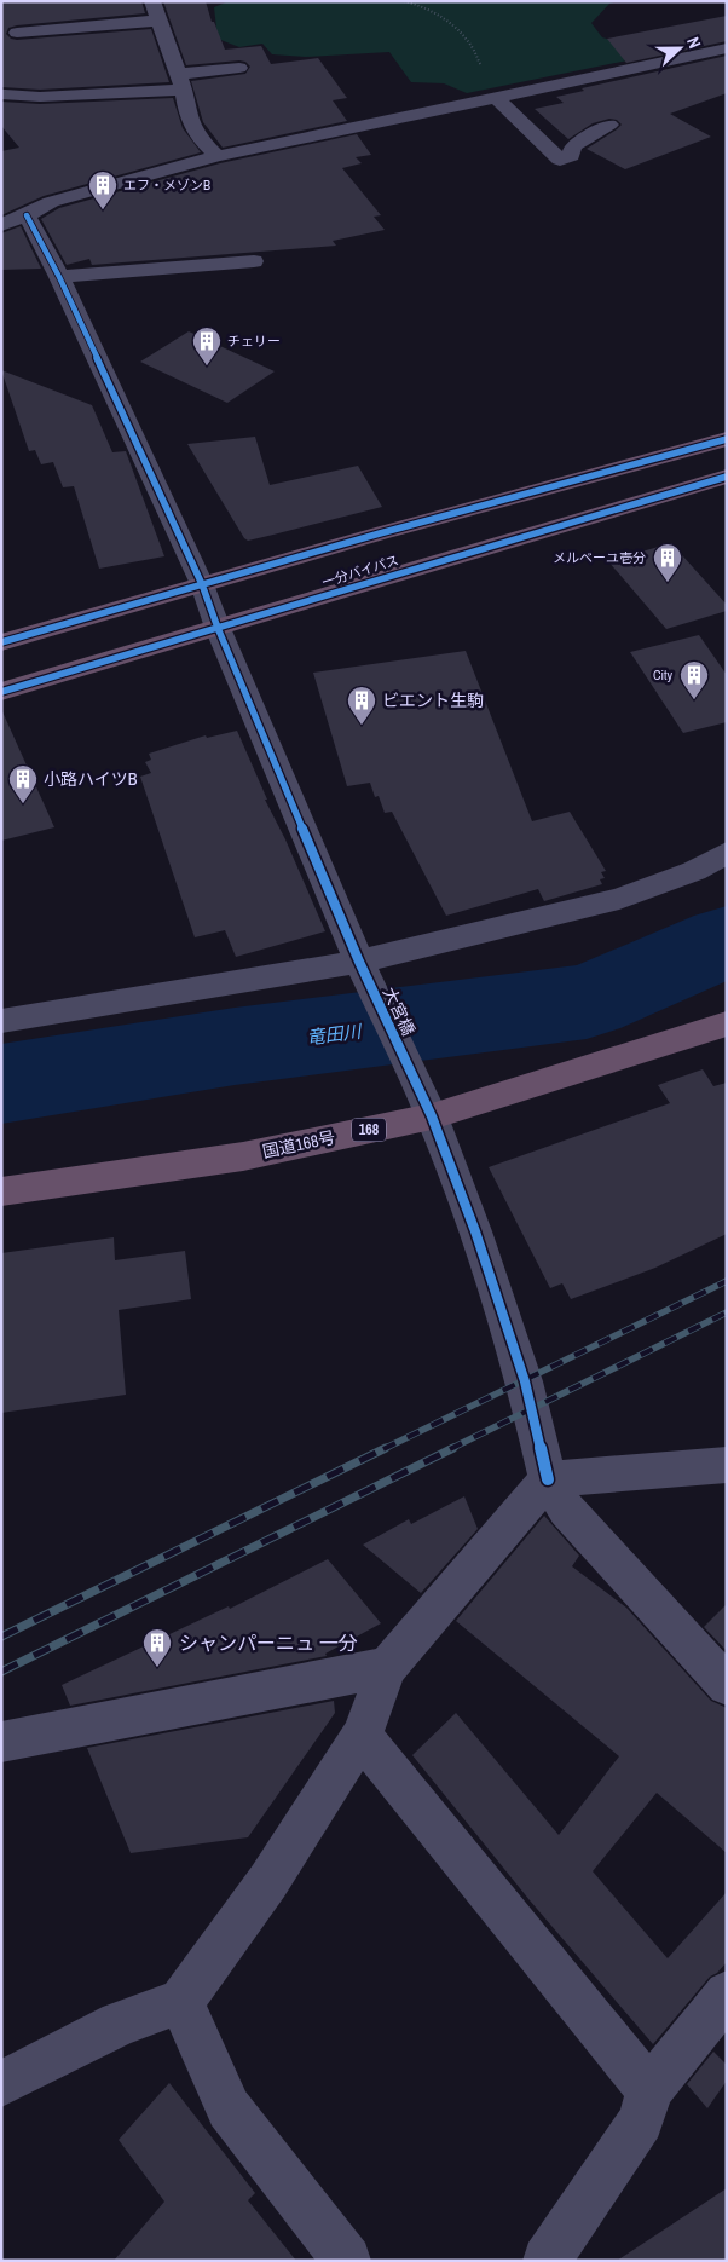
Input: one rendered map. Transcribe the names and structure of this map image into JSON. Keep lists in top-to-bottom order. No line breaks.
{"streets":{"highway":["一分バイパス","168","国道168号"],"street":["大宮橋"]},"crossings":[["一分バイパス","大宮橋"],["大宮橋","国道168号"]],"water":["竜田川"],"places":{"building":["エフ・メゾンB","チェリー","メルベーユ壱分","City","ビエント生駒","小路ハイツB","シャンパーニュ 一分"]},"north":"right"}
